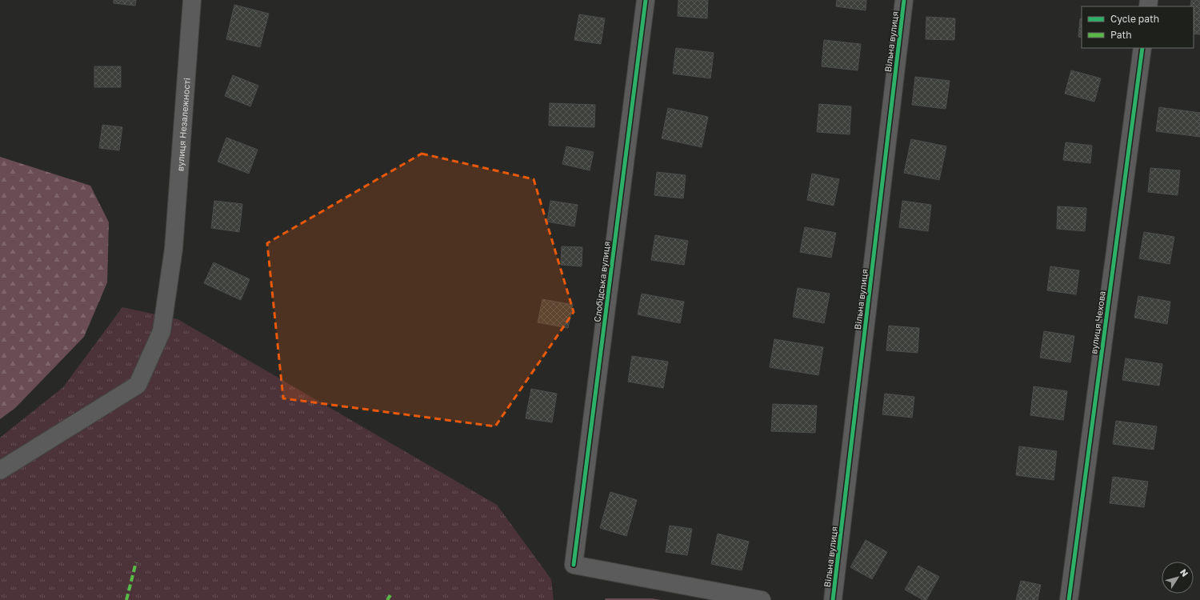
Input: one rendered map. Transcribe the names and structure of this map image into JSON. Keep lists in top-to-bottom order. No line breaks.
{"streets":{"street":["Вільна вулиця","вулиця Незалежності","Слобідська вулиця","вулиця Чехова"]},"legend":["Cycle path","Path"],"north":"top right"}
